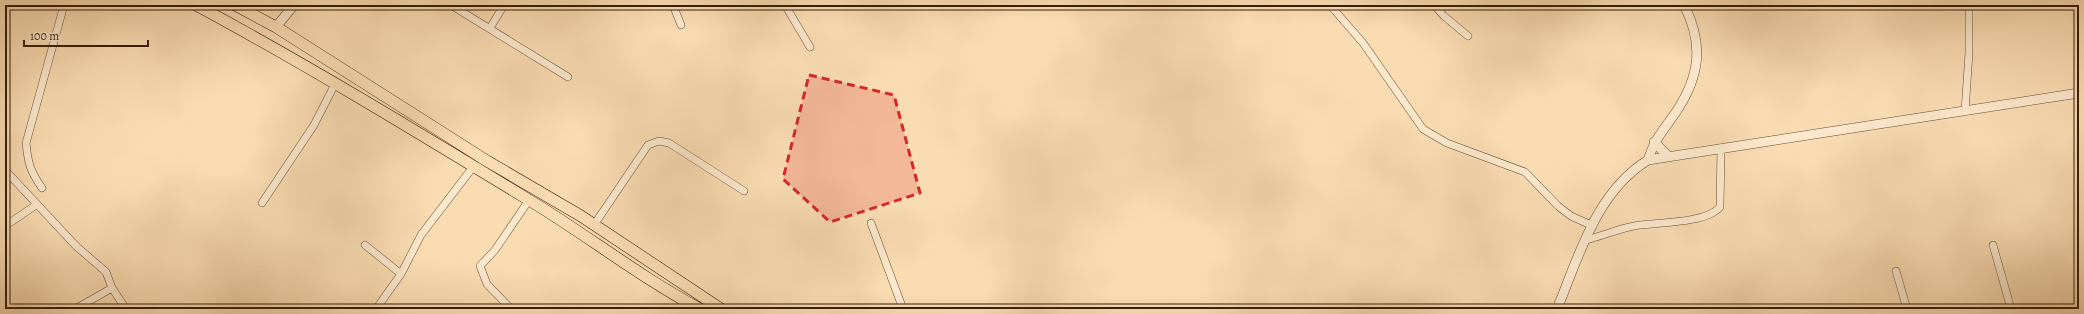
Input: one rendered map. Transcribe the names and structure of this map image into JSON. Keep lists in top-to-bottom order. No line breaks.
{"scale_bar":"100 m"}
